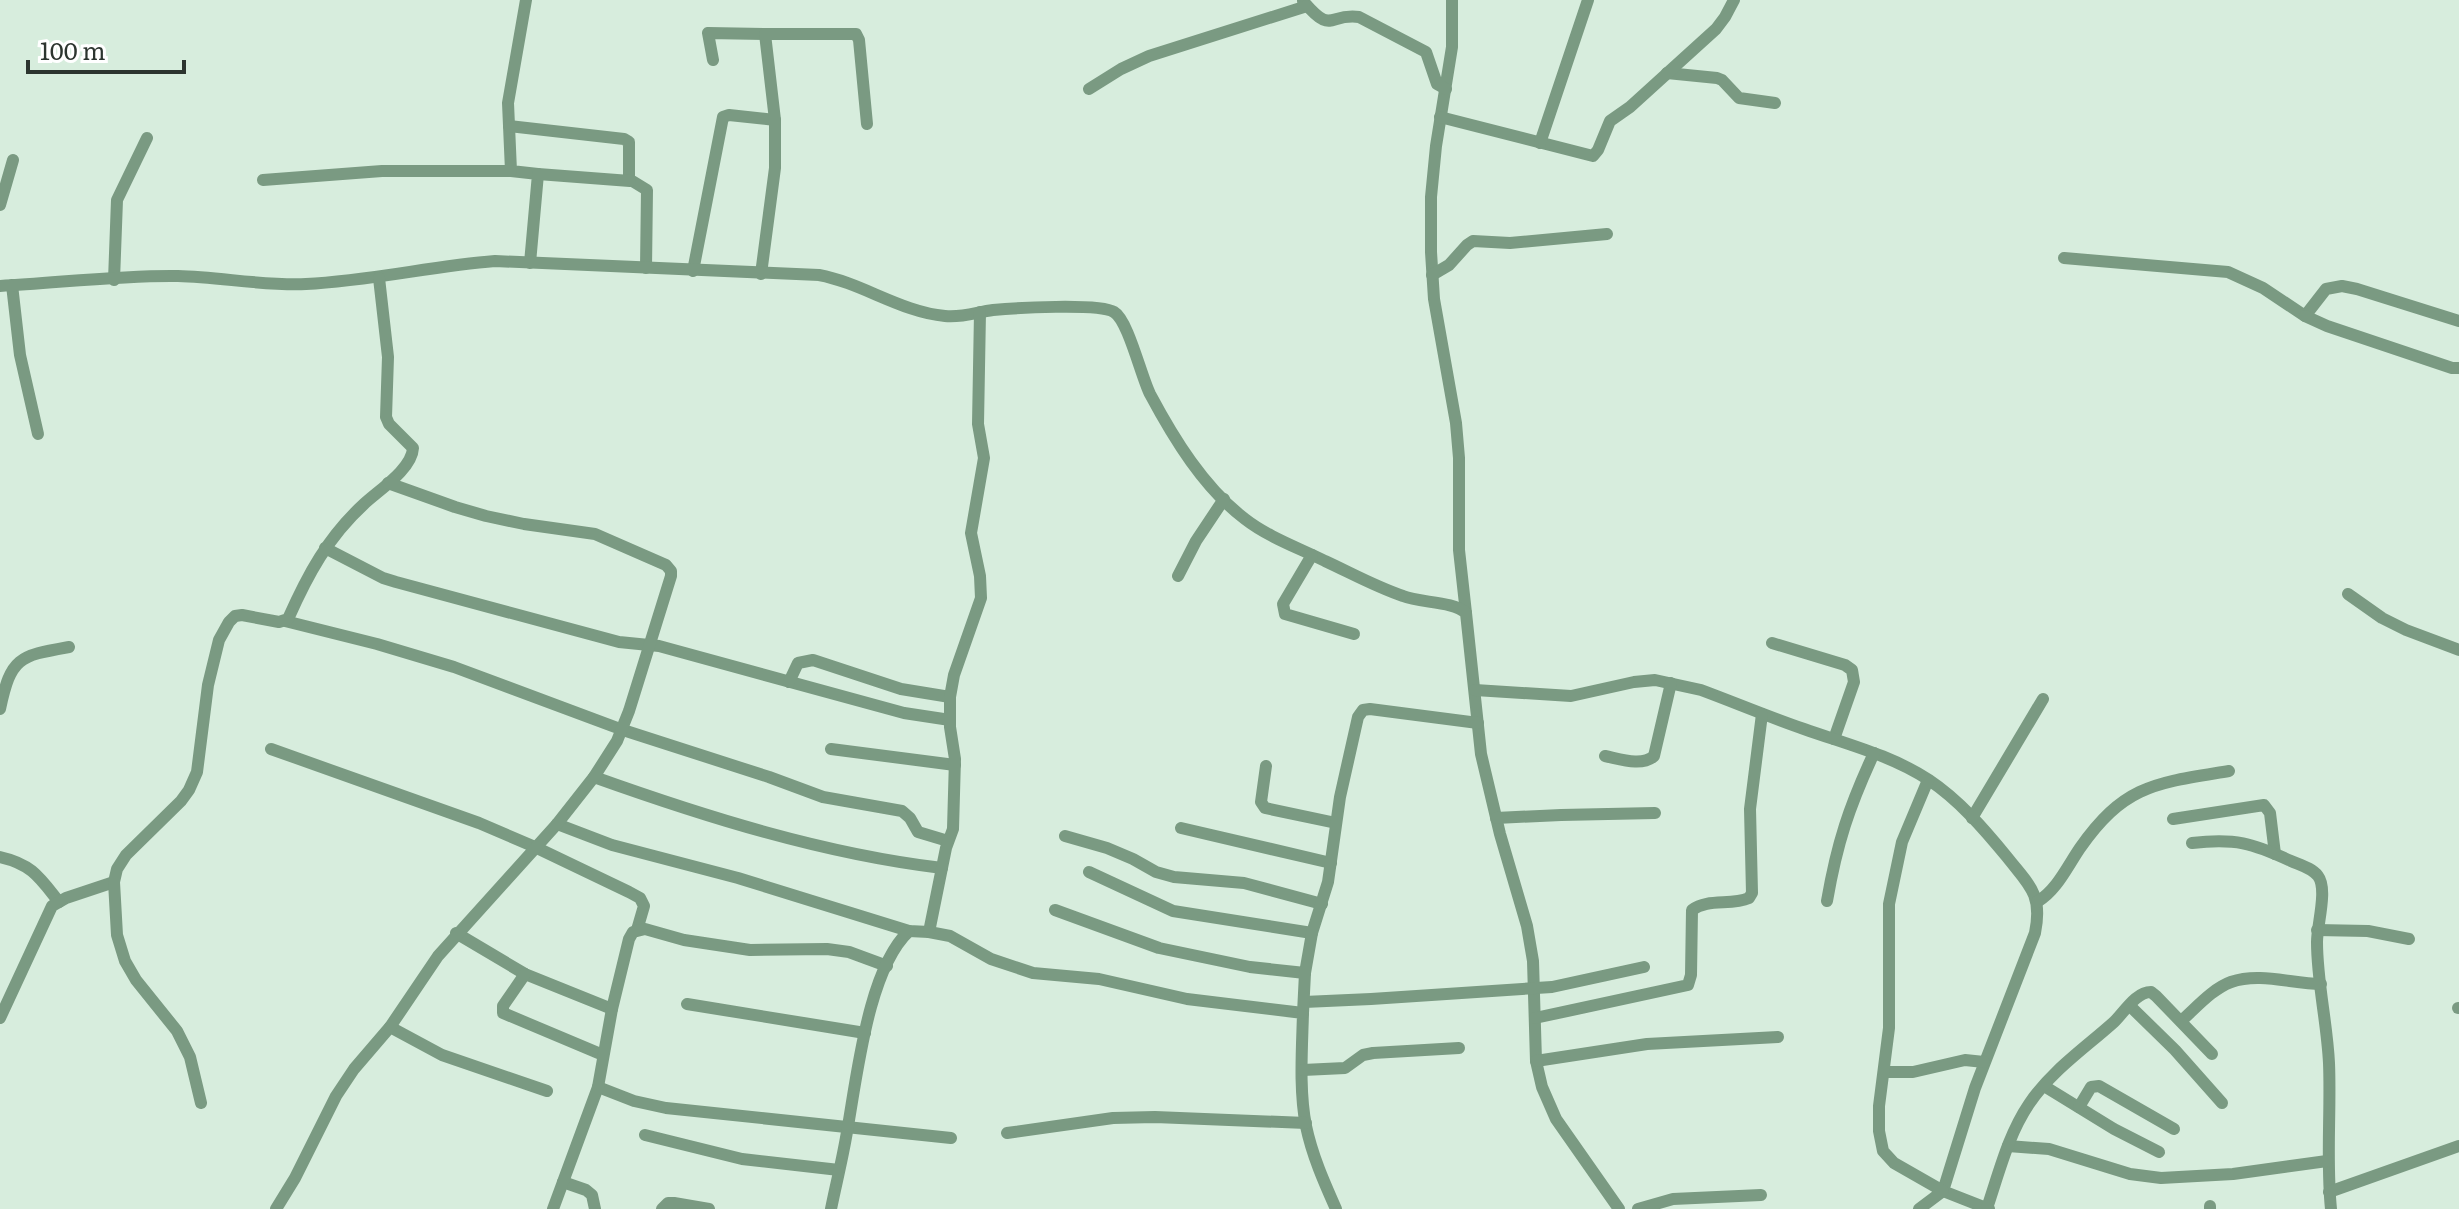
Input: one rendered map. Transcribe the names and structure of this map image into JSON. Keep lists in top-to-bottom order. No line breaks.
{"scale_bar":"100 m"}
